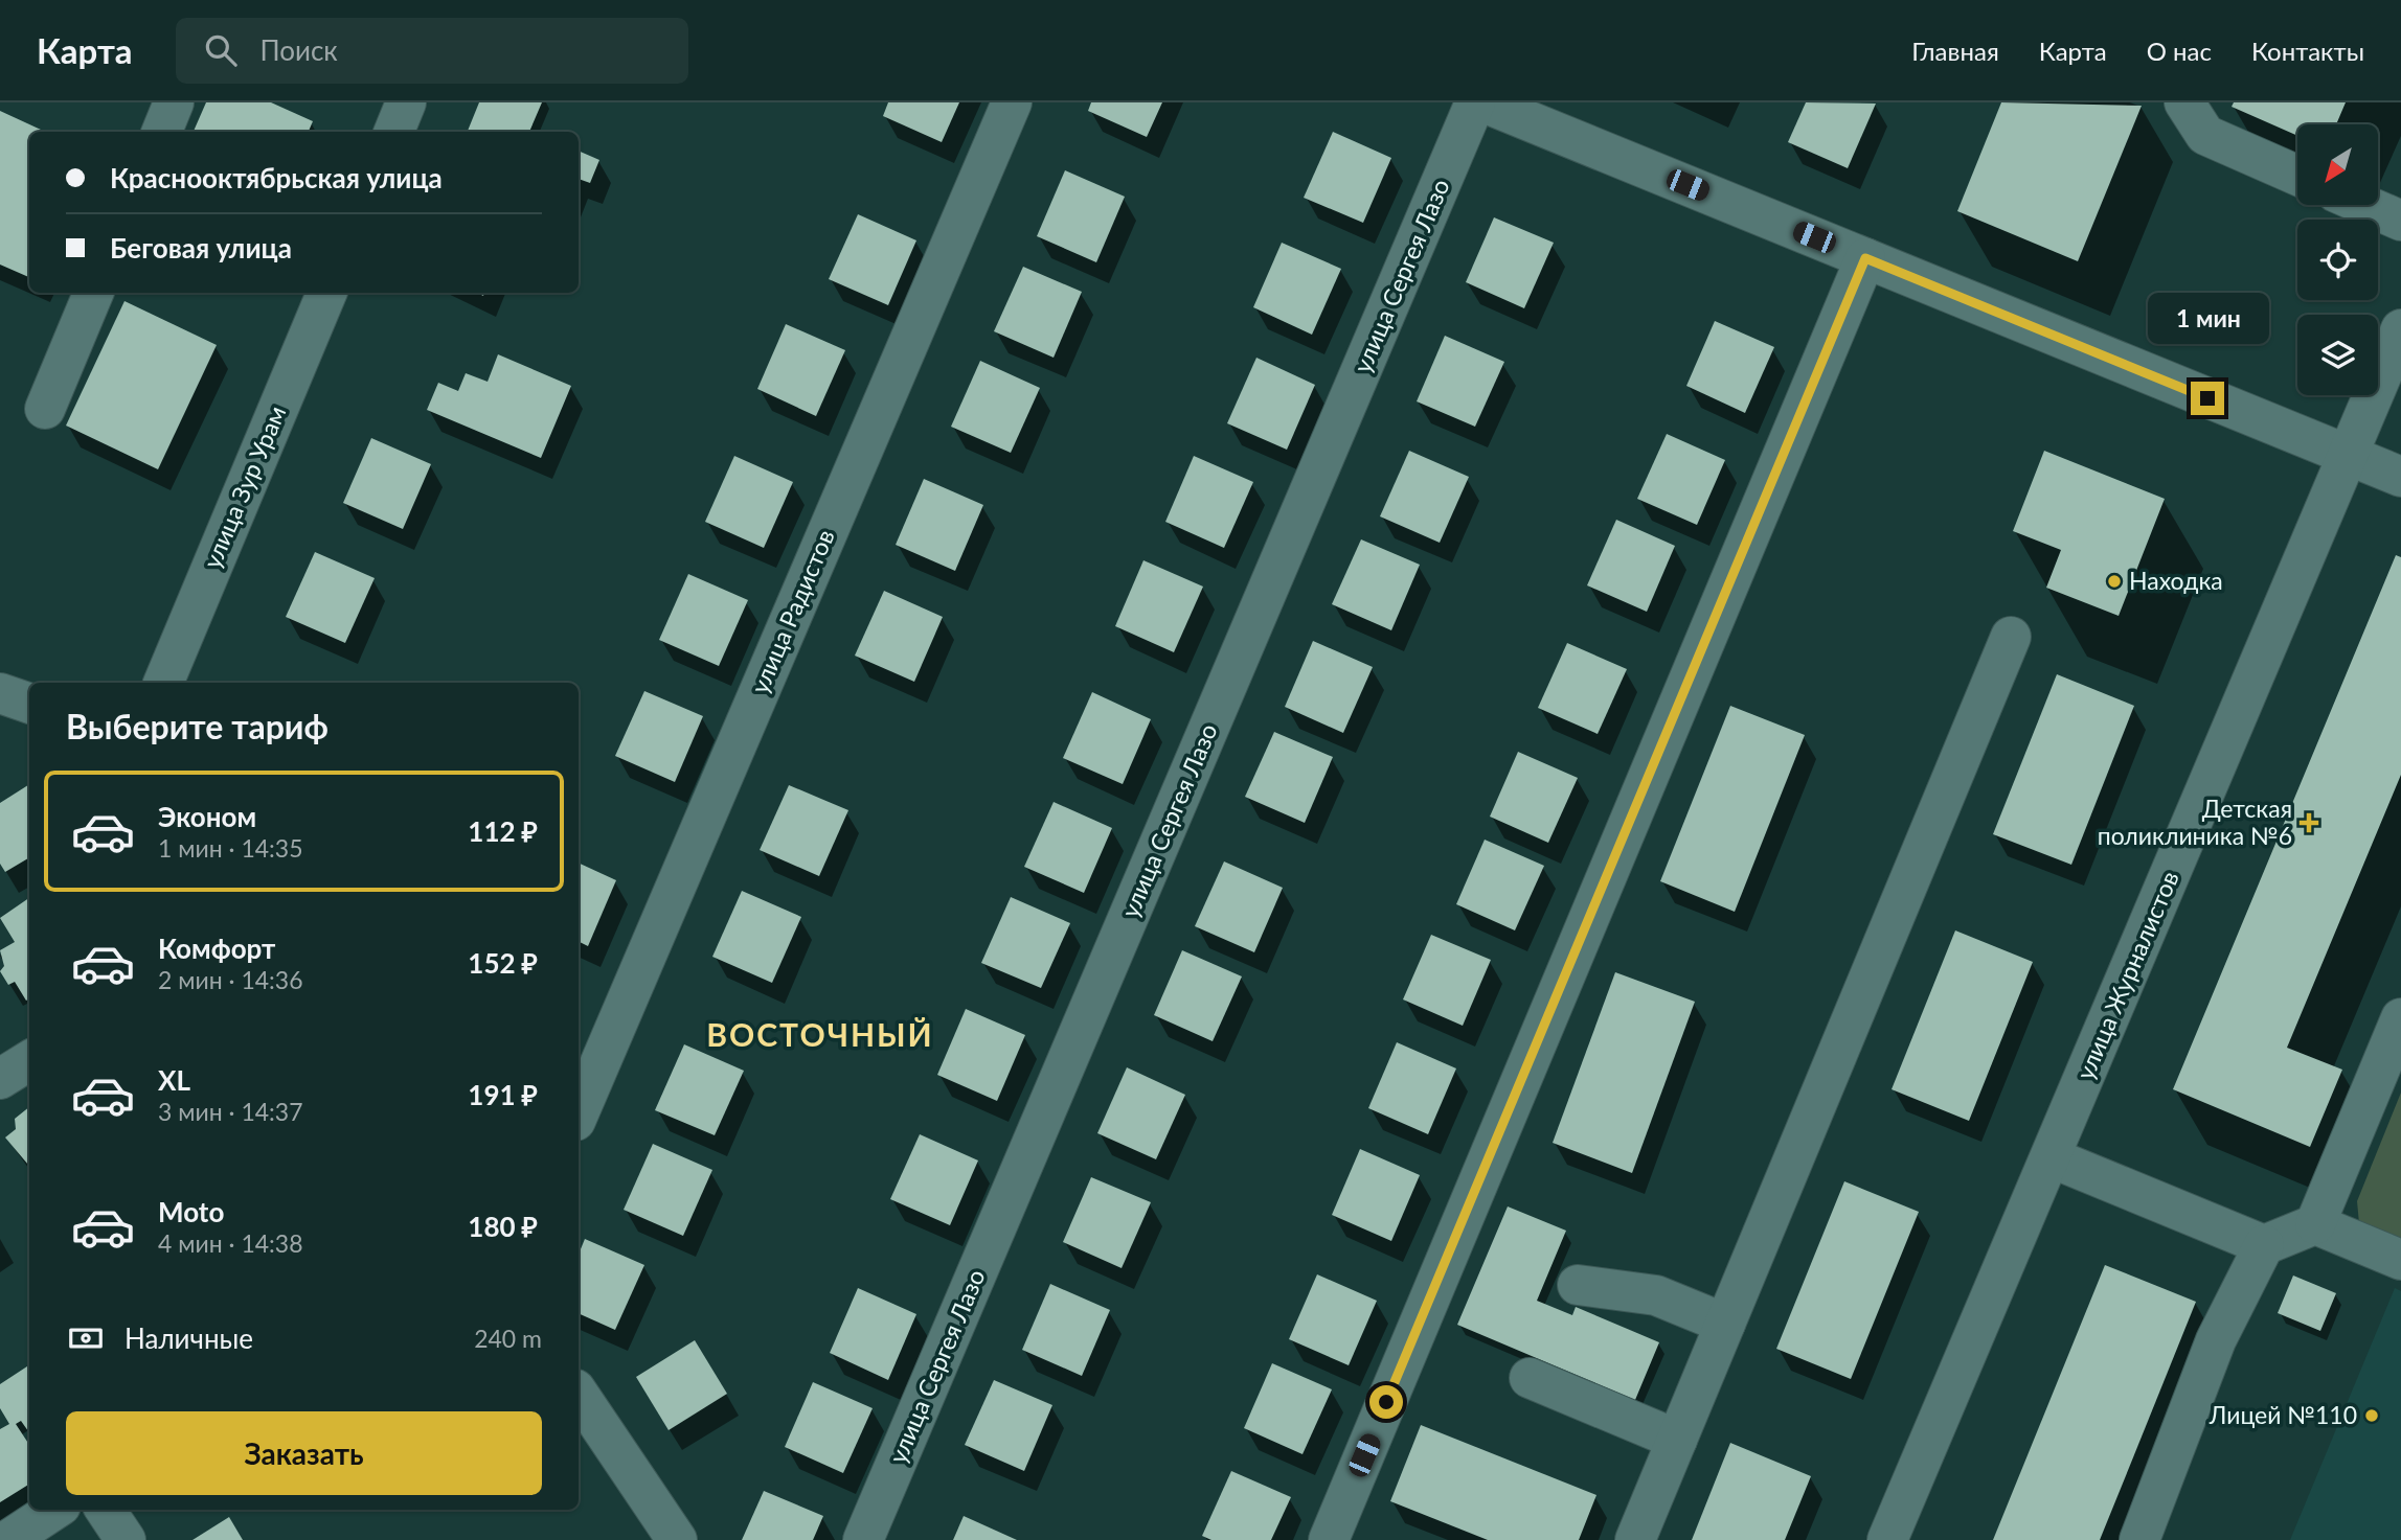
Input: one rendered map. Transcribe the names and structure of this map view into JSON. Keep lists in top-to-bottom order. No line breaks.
{"streets":{"street":["улица Сергея Лазо","улица Зур Урам","улица Радистов","улица Журналистов"]},"districts":["ВОСТОЧНЫЙ"],"places":{"other":["Находка","Лицей №110"],"health":["Детская поликлиника №6"]},"north":"bottom left","page":{"header":"Карта","search":"Поиск","nav":["Главная","Карта","О нас","Контакты"],"banner":["Краснооктябрьская улица","Беговая улица"],"bubble":"1 мин","heading":"Выберите тариф","list":[{"name":"Эконом","note":"1 мин · 14:35","value":"112 ₽"},{"name":"Комфорт","note":"2 мин · 14:36","value":"152 ₽"},{"name":"XL","note":"3 мин · 14:37","value":"191 ₽"},{"name":"Moto","note":"4 мин · 14:38","value":"180 ₽"}],"pay":["Наличные","240 m"],"buttons":"Заказать"}}
